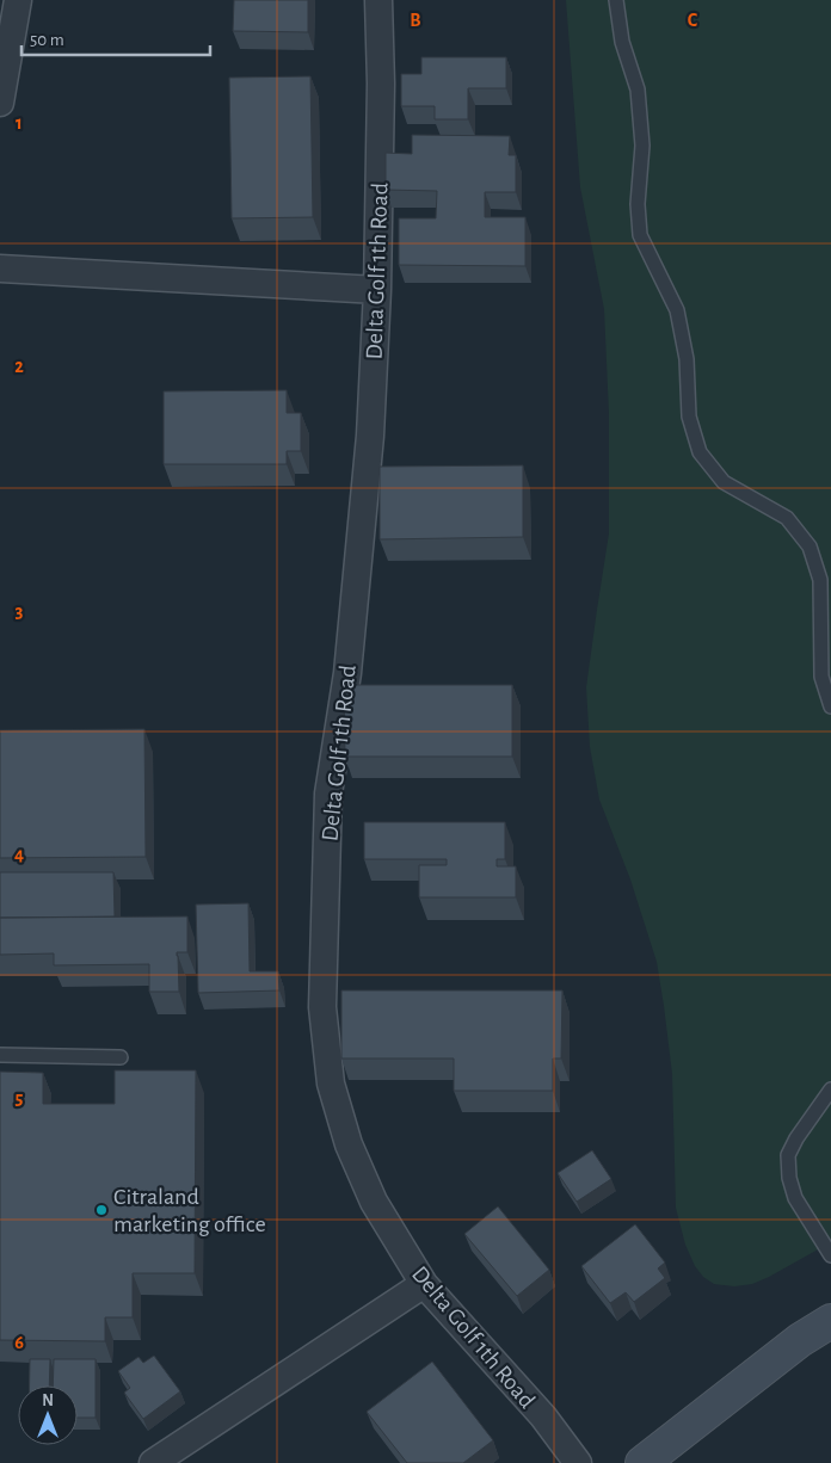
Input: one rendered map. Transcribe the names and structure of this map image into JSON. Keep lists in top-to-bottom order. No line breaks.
{"streets":{"street":["Delta Golf 1th Road"]},"places":["Citraland marketing office"],"scale_bar":"50 m","north":"top","grid":{"columns":["B","C"],"rows":["1","2","3","4","5","6"]}}
